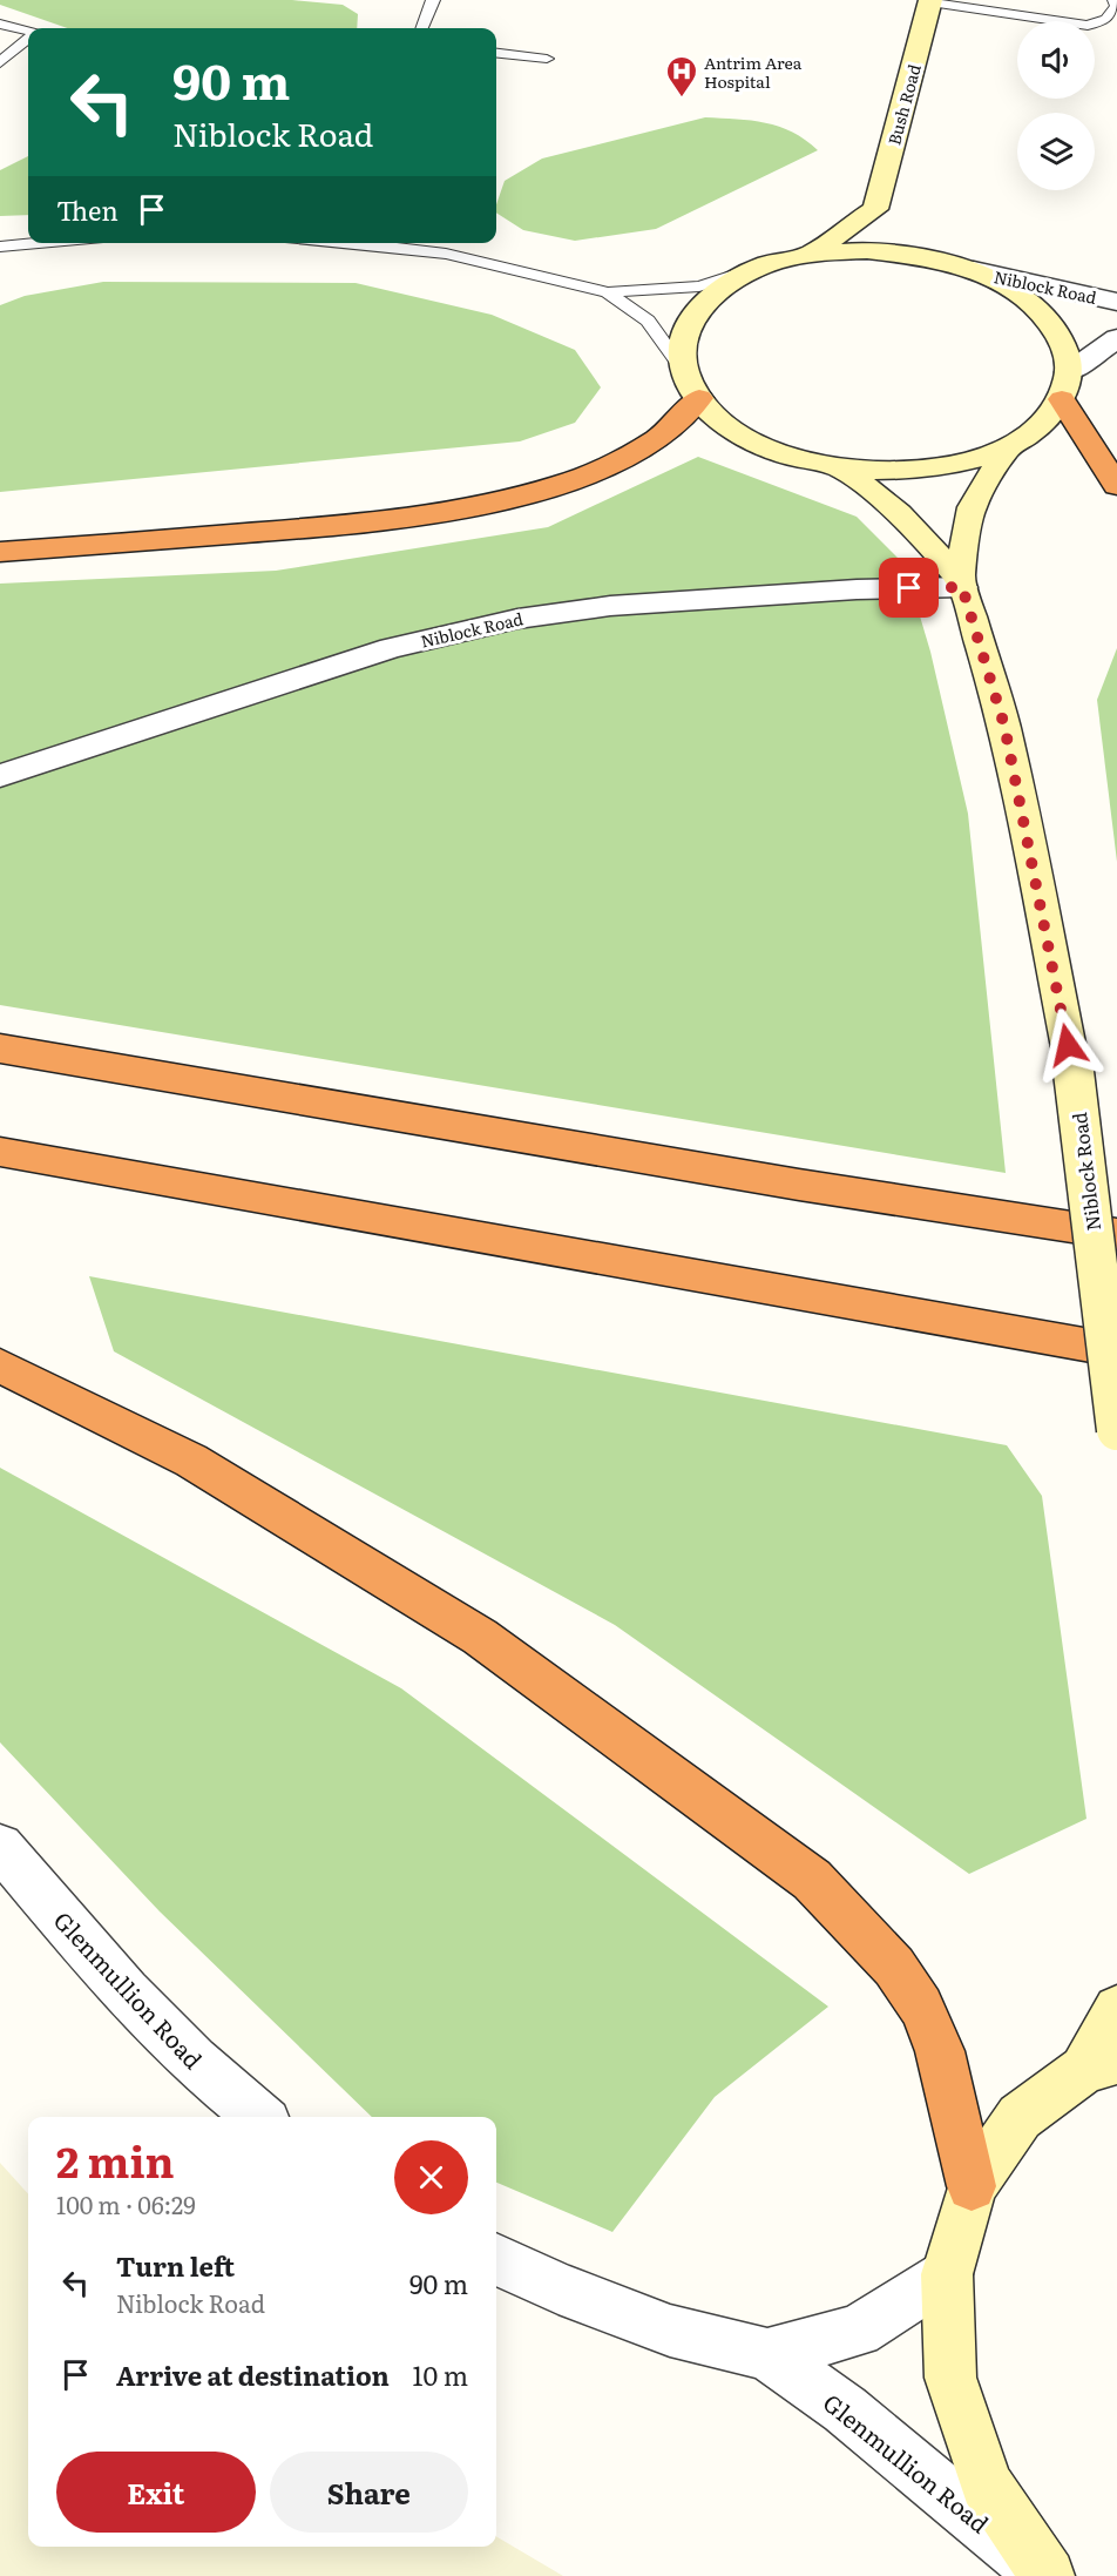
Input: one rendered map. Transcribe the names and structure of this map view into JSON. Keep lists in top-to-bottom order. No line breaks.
{"streets":{"main road":["Bush Road","Niblock Road"],"street":["Glenmullion Road"]},"places":{"hospital":["Antrim Area Hospital"]},"page":{"turn":["90 m","Niblock Road"],"then":"Then","heading":["2 min","100 m · 06:29"],"list":[{"name":"Turn left","note":"Niblock Road","value":"90 m"},{"name":"Arrive at destination","value":"10 m"}],"buttons":["Exit","Share"]}}
